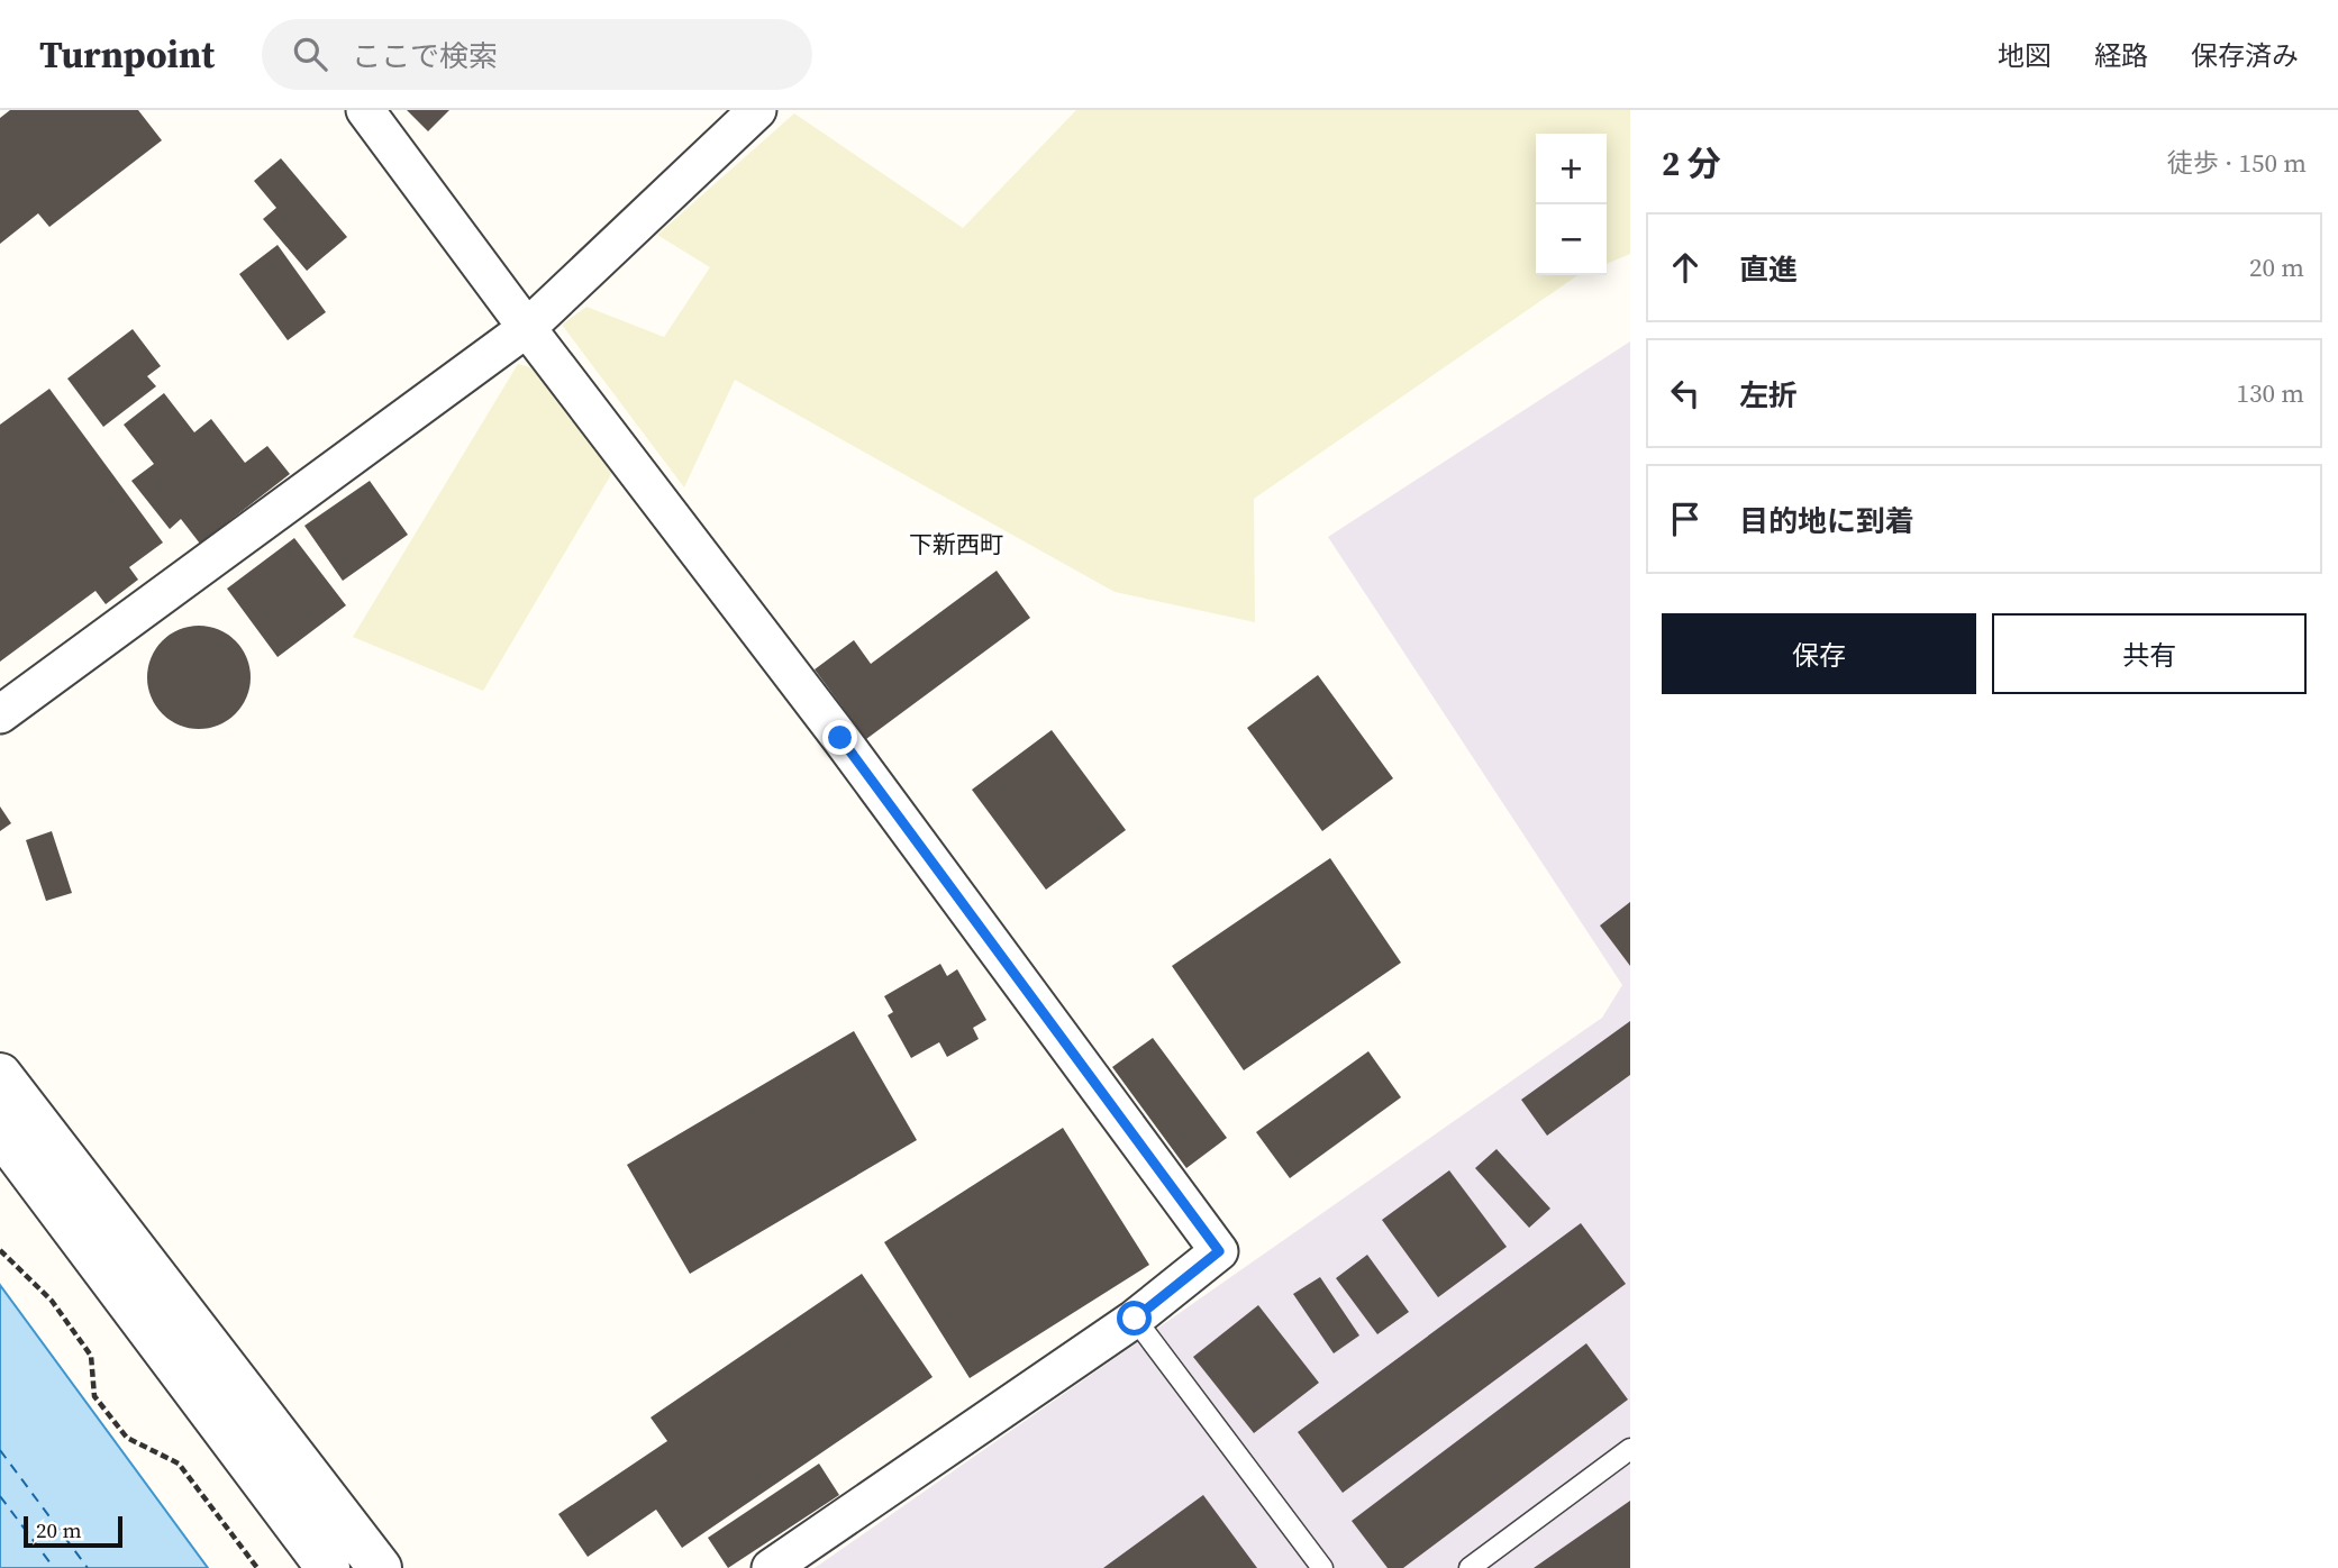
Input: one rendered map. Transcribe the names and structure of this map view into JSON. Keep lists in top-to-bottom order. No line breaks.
{"districts":["下新西町"],"scale_bar":"20 m","page":{"header":"Turnpoint","search":"ここで検索","nav":["地図","経路","保存済み"],"heading":["2 分","徒歩 · 150 m"],"map_buttons":["+","−"],"list":[["直進","20 m"],["左折","130 m"],"目的地に到着"],"buttons":["保存","共有"],"scale":"20 m"}}
